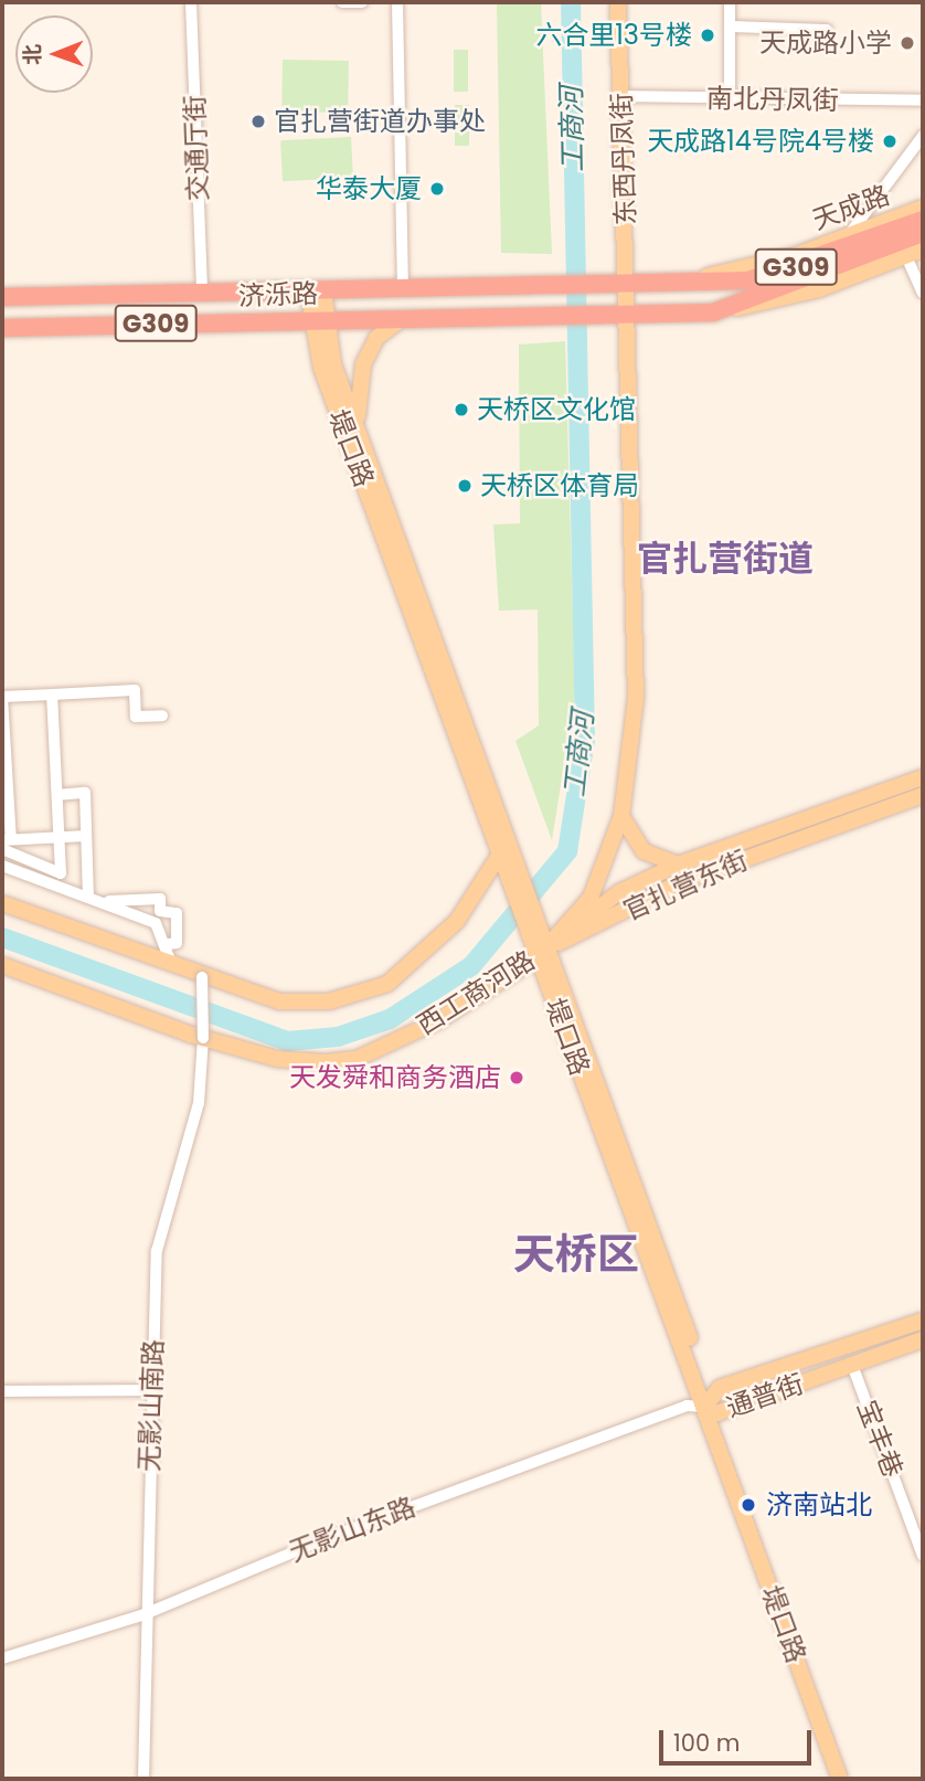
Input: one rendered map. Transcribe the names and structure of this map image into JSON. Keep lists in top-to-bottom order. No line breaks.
{"streets":{"highway":["天成路","G309","济泺路"],"main road":["东西丹凤街","堤口路","官扎营东街","西工商河路","通普街"],"street":["南北丹凤街","交通厅街","无影山南路","宝丰巷","无影山东路"]},"crossings":[["南北丹凤街","东西丹凤街"],["交通厅街","济泺路"],["东西丹凤街","天成路"],["东西丹凤街","济泺路"],["东西丹凤街","西工商河路"],["天成路","济泺路"],["天成路","西工商河路"],["济泺路","堤口路"],["济泺路","西工商河路"],["堤口路","官扎营东街"],["堤口路","西工商河路"],["堤口路","通普街"],["堤口路","无影山东路"],["官扎营东街","西工商河路"],["西工商河路","无影山南路"],["通普街","宝丰巷"],["通普街","无影山东路"],["无影山南路","无影山东路"]],"districts":["官扎营街道","天桥区"],"water":["工商河"],"places":["六合里13号楼","天成路小学","官扎营街道办事处","天成路14号院4号楼","华泰大厦","天桥区文化馆","天桥区体育局","天发舜和商务酒店","济南站北"],"scale_bar":"100 m","north":"left"}
